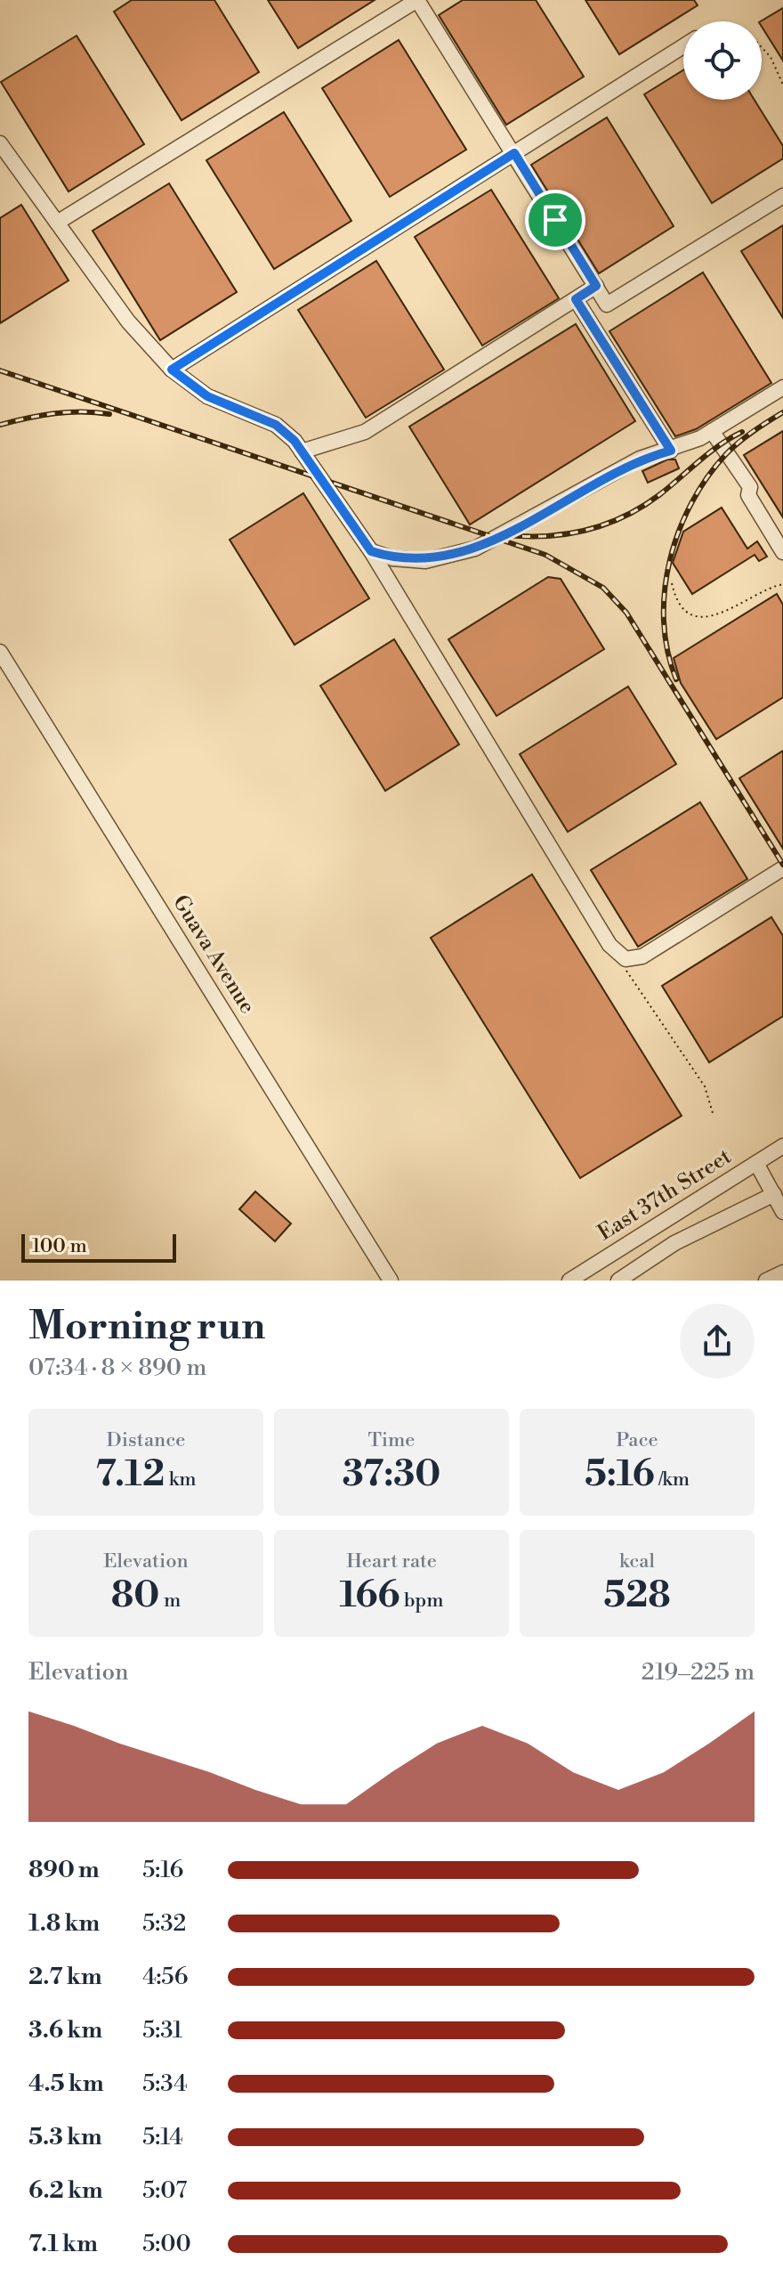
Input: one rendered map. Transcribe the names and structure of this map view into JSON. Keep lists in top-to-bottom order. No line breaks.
{"streets":{"street":["Guava Avenue","East 37th Street"]},"scale_bar":"100 m","page":{"scale":"100 m","heading":["Morning run","07:34 · 8 × 890 m"],"stats":[["Distance","7.12 km"],["Time","37:30"],["Pace","5:16 /km"],["Elevation","80 m"],["Heart rate","166 bpm"],["kcal","528"]],"chart":["Elevation","219–225 m"],"list":[{"name":"890 m","note":"5:16"},{"name":"1.8 km","note":"5:32"},{"name":"2.7 km","note":"4:56"},{"name":"3.6 km","note":"5:31"},{"name":"4.5 km","note":"5:34"},{"name":"5.3 km","note":"5:14"},{"name":"6.2 km","note":"5:07"},{"name":"7.1 km","note":"5:00"}]}}
